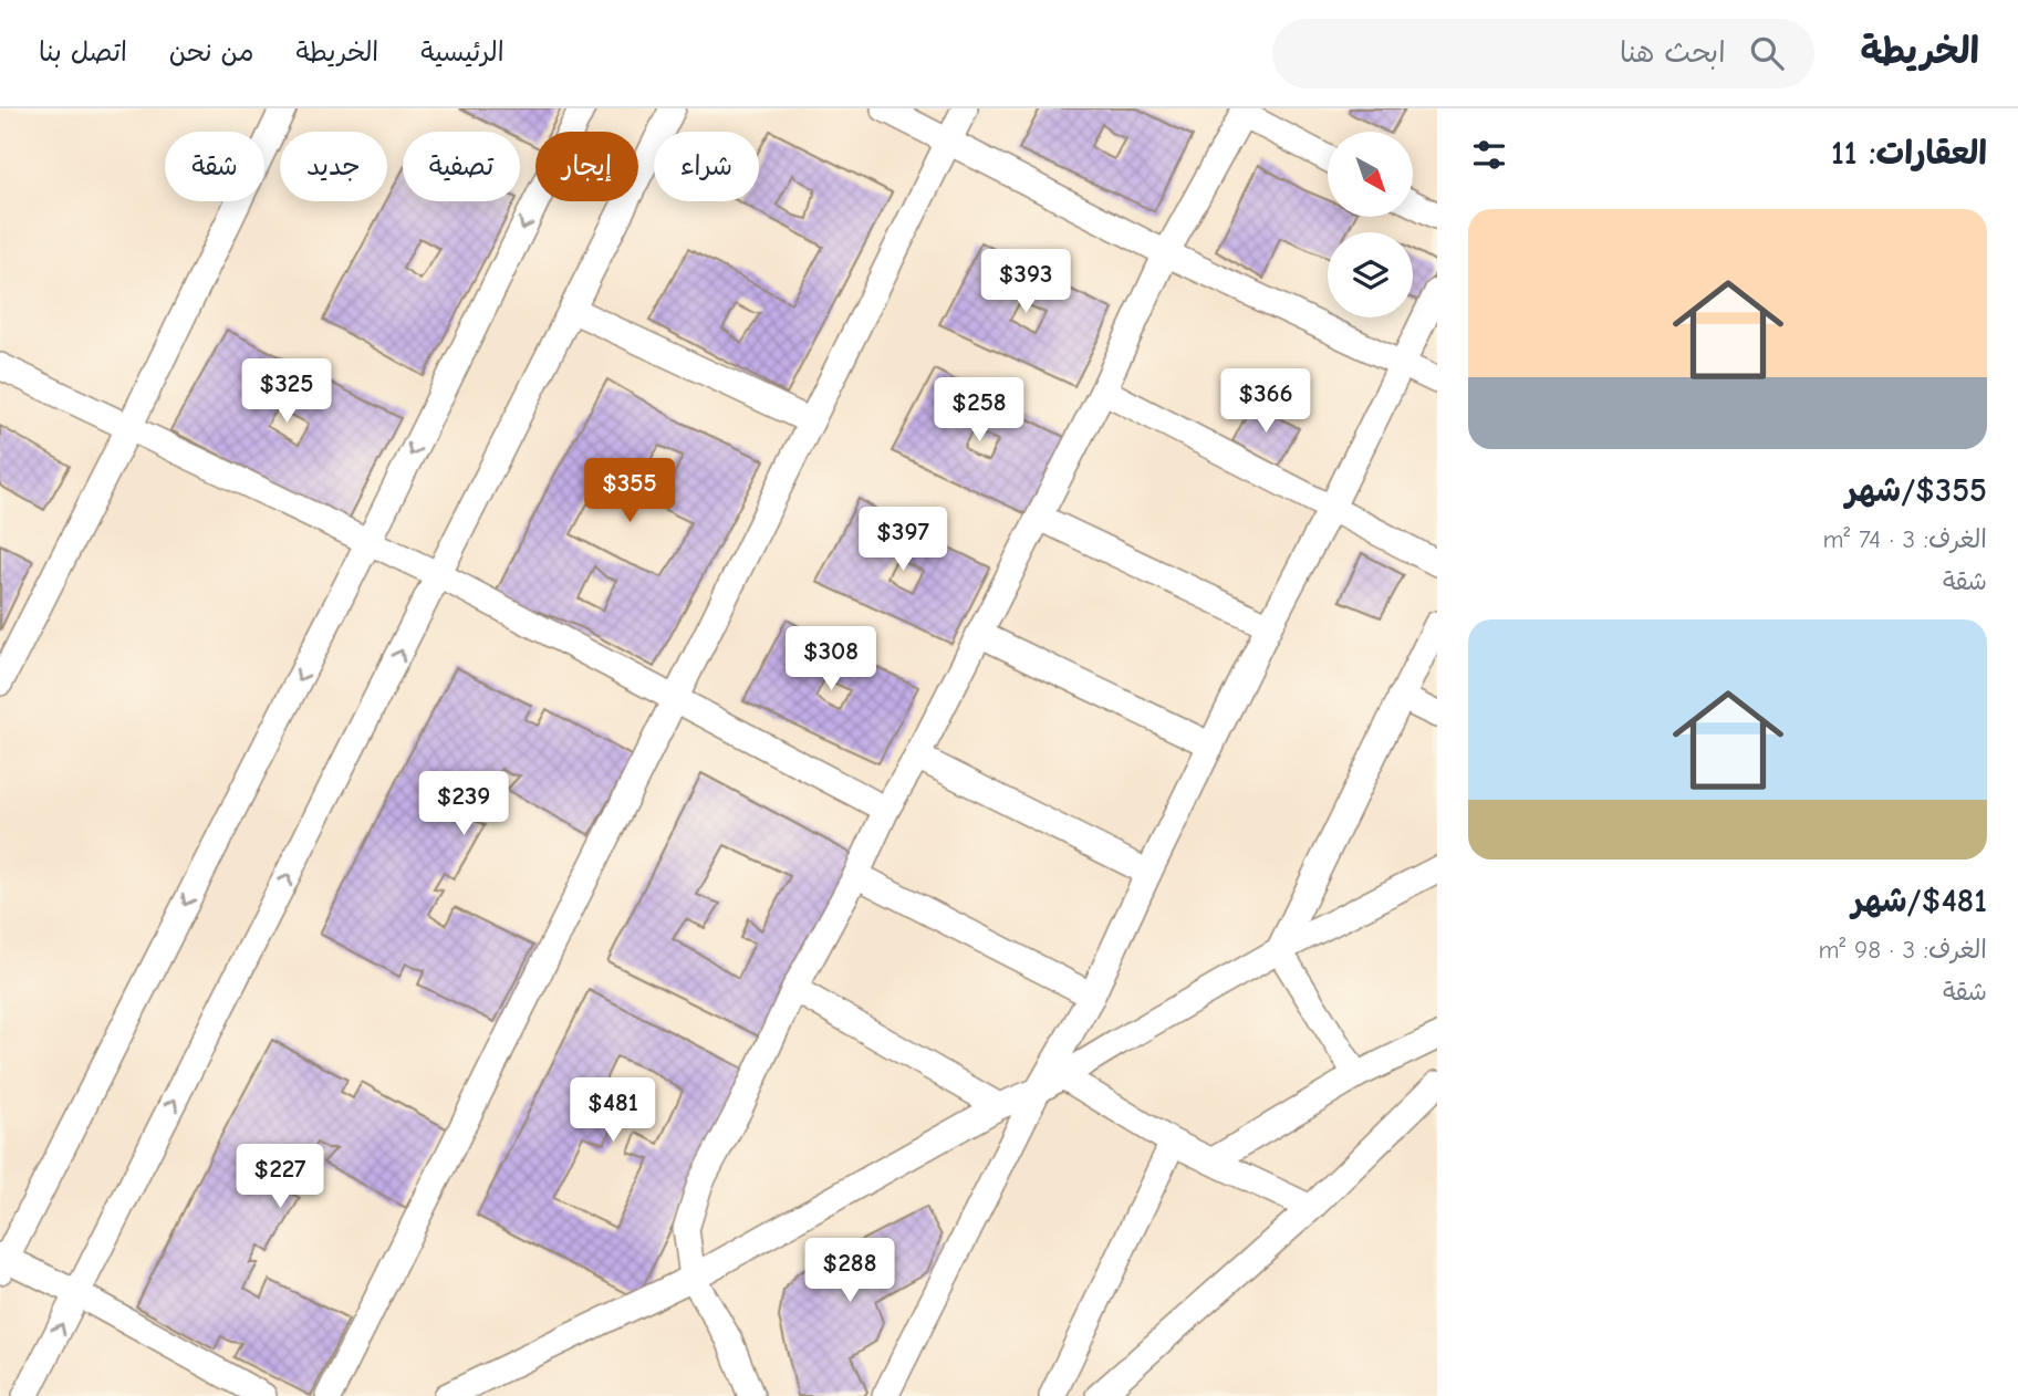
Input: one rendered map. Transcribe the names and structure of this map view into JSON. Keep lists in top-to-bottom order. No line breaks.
{"north":"bottom right","page":{"header":"الخريطة","search":"ابحث هنا","nav":["الرئيسية","الخريطة","من نحن","اتصل بنا"],"heading":"العقارات: 11","chip":["شراء","إيجار","تصفية","جديد","شقة"],"list":[{"name":"$355/شهر","note":"الغرف: 3 · 74 m² · شقة"},{"name":"$481/شهر","note":"الغرف: 3 · 98 m² · شقة"}],"price":["$393","$325","$366","$258","$355","$397","$308","$239","$481","$227","$288"]}}
